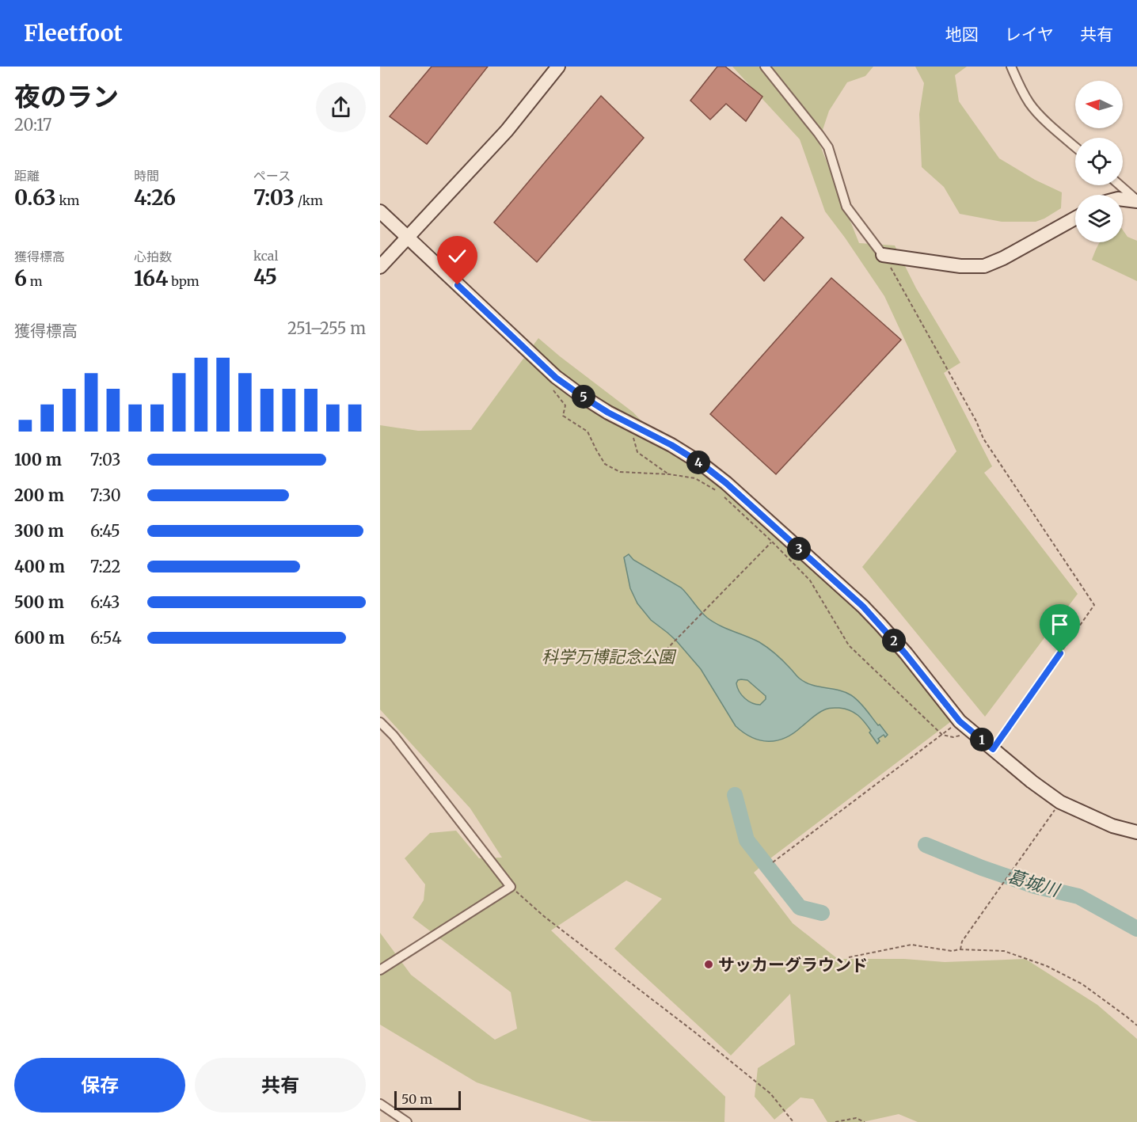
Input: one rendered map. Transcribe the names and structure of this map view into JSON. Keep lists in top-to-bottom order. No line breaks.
{"water":["葛城川"],"parks":["科学万博記念公園"],"places":["サッカーグラウンド"],"scale_bar":"50 m","north":"left","page":{"header":"Fleetfoot","nav":["地図","レイヤ","共有"],"heading":["夜のラン","20:17"],"stats":[["距離","0.63 km"],["時間","4:26"],["ペース","7:03 /km"],["獲得標高","6 m"],["心拍数","164 bpm"],["kcal","45"]],"chart":["獲得標高","251–255 m"],"pins":["5","4","3","2","1"],"list":[{"name":"100 m","note":"7:03"},{"name":"200 m","note":"7:30"},{"name":"300 m","note":"6:45"},{"name":"400 m","note":"7:22"},{"name":"500 m","note":"6:43"},{"name":"600 m","note":"6:54"}],"buttons":["保存","共有"],"scale":"50 m"}}
